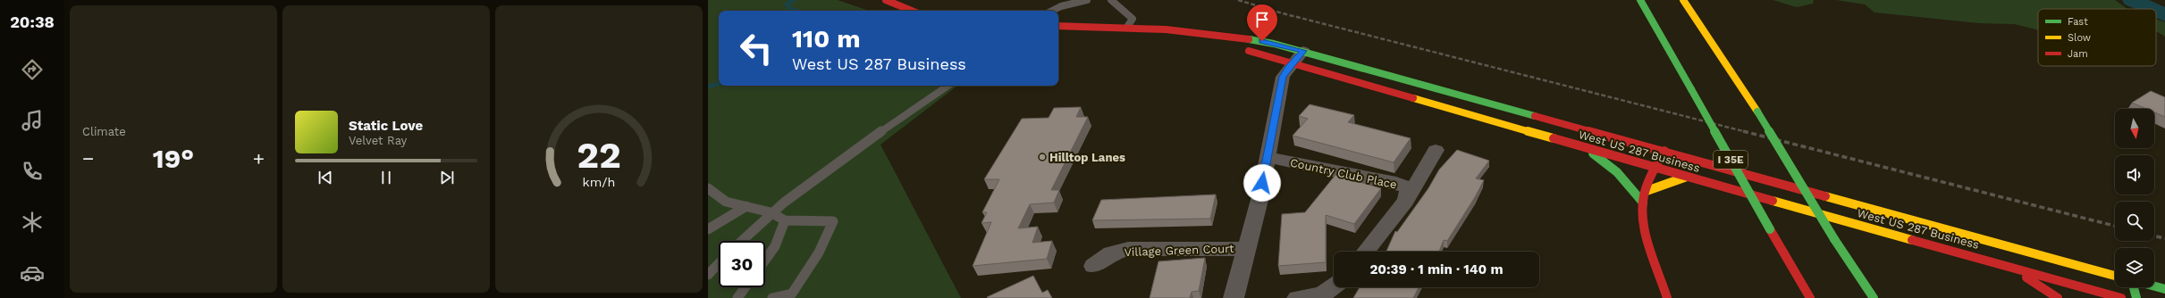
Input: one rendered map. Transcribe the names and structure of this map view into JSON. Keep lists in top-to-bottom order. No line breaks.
{"streets":{"main road":["West US 287 Business","I 35E"],"street":["Country Club Place","Village Green Court"]},"places":["Hilltop Lanes"],"legend":["Fast","Slow","Jam"],"north":"bottom","page":{"tabs":"20:38","tile":"Climate","turn":["110 m","West US 287 Business"],"song":["Static Love","Velvet Ray"],"heat":["−","19°","+"],"limit":"30","trip":"20:39 · 1 min · 140 m","gauge":["22","km/h"]}}
